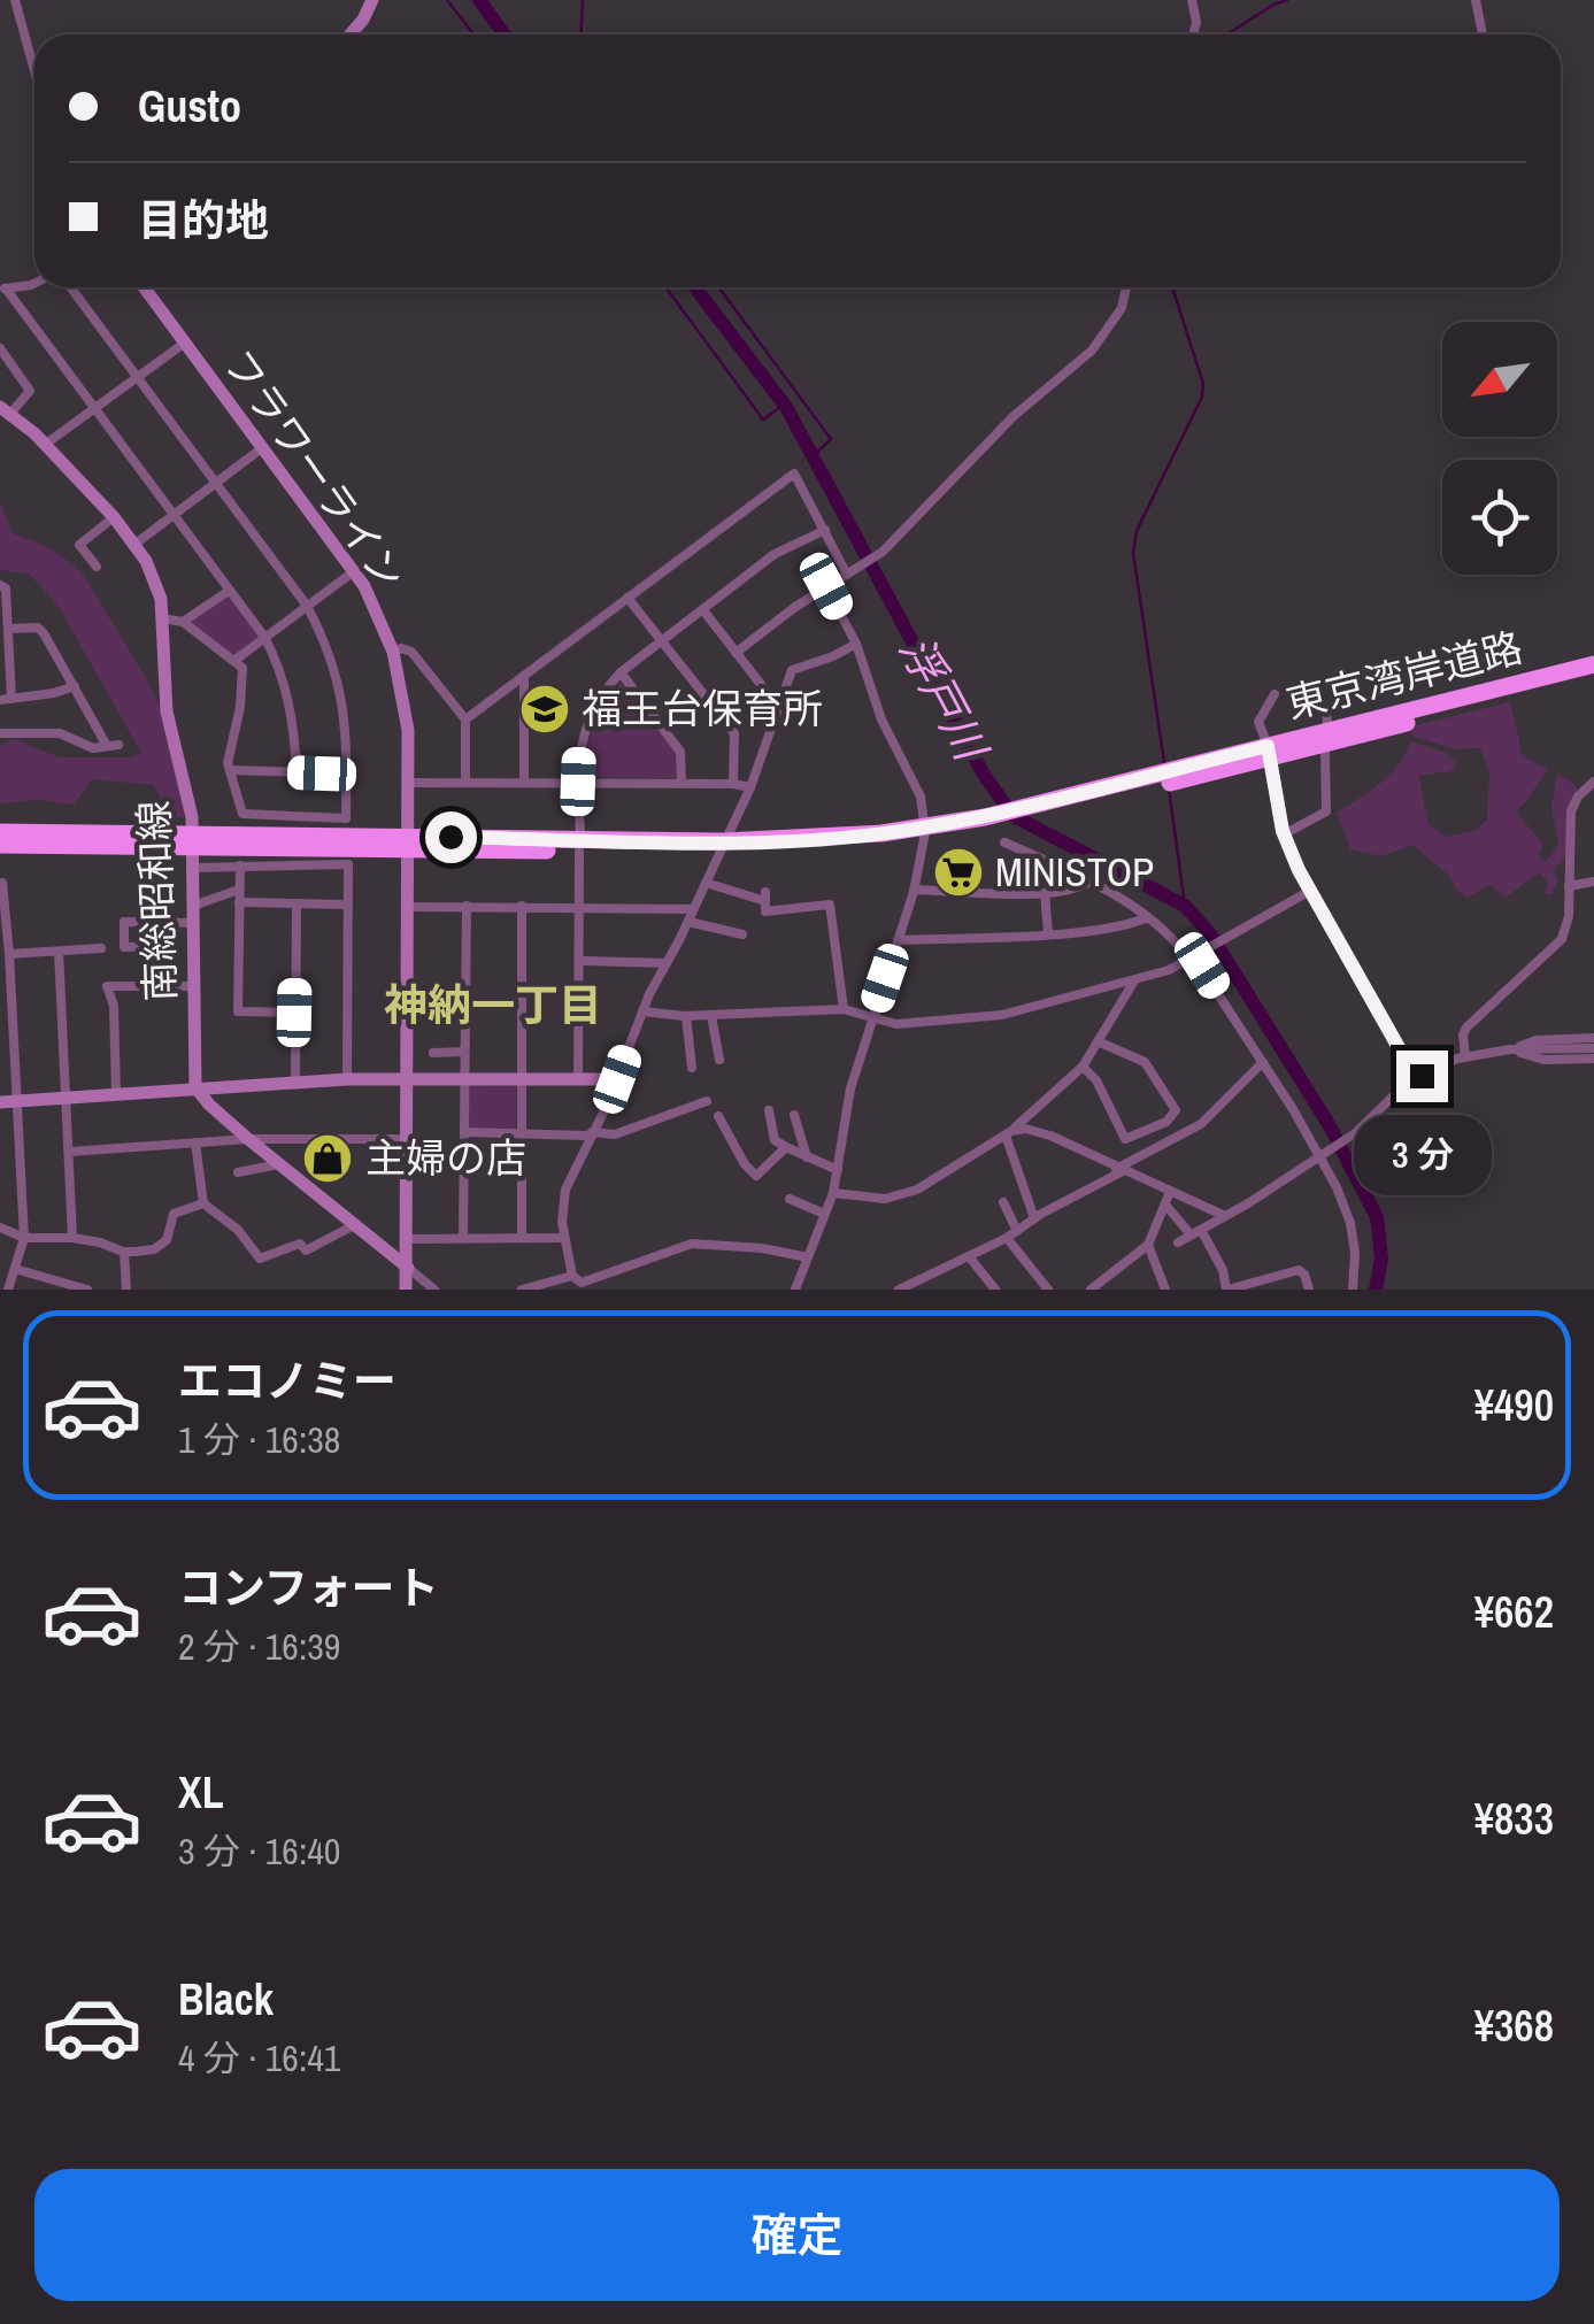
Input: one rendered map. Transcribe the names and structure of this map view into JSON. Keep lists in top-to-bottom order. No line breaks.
{"streets":{"highway":["東京湾岸道路"],"street":["フラワーライン","南総昭和線"]},"crossings":[["フラワーライン","東京湾岸道路"]],"districts":["神納一丁目"],"water":["浮戸川"],"places":{"school or university":["福王台保育所"],"supermarket":["MINISTOP"],"shop":["主婦の店"]},"north":"bottom left","page":{"banner":["Gusto","目的地"],"bubble":"3 分","list":[{"name":"エコノミー","note":"1 分 · 16:38","value":"¥490"},{"name":"コンフォート","note":"2 分 · 16:39","value":"¥662"},{"name":"XL","note":"3 分 · 16:40","value":"¥833"},{"name":"Black","note":"4 分 · 16:41","value":"¥368"}],"buttons":"確定"}}
